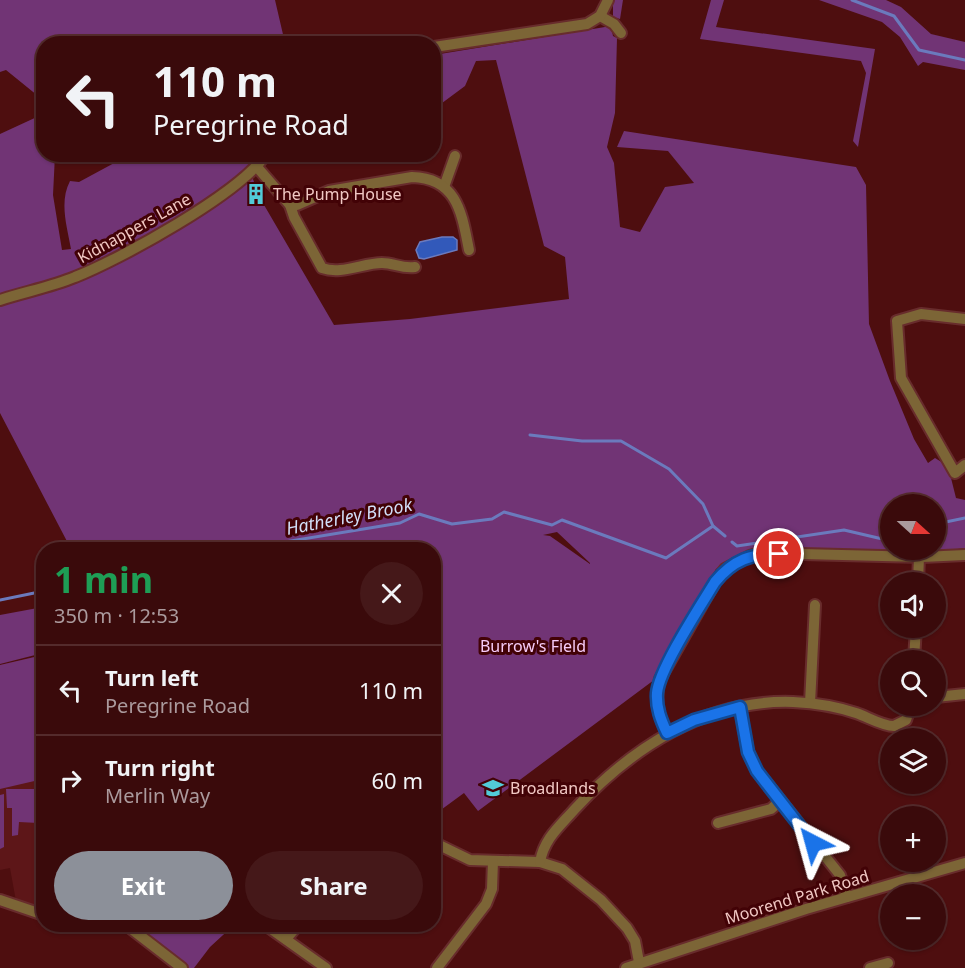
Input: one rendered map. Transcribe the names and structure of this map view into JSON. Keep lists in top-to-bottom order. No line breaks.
{"streets":{"street":["Kidnappers Lane","Moorend Park Road"]},"water":["Hatherley Brook"],"parks":["Burrow's Field"],"places":{"building":["The Pump House"],"school or university":["Broadlands"]},"north":"right","page":{"turn":["110 m","Peregrine Road"],"map_buttons":["+","−"],"heading":["1 min","350 m · 12:53"],"list":[{"name":"Turn left","note":"Peregrine Road","value":"110 m"},{"name":"Turn right","note":"Merlin Way","value":"60 m"}],"buttons":["Exit","Share"]}}
